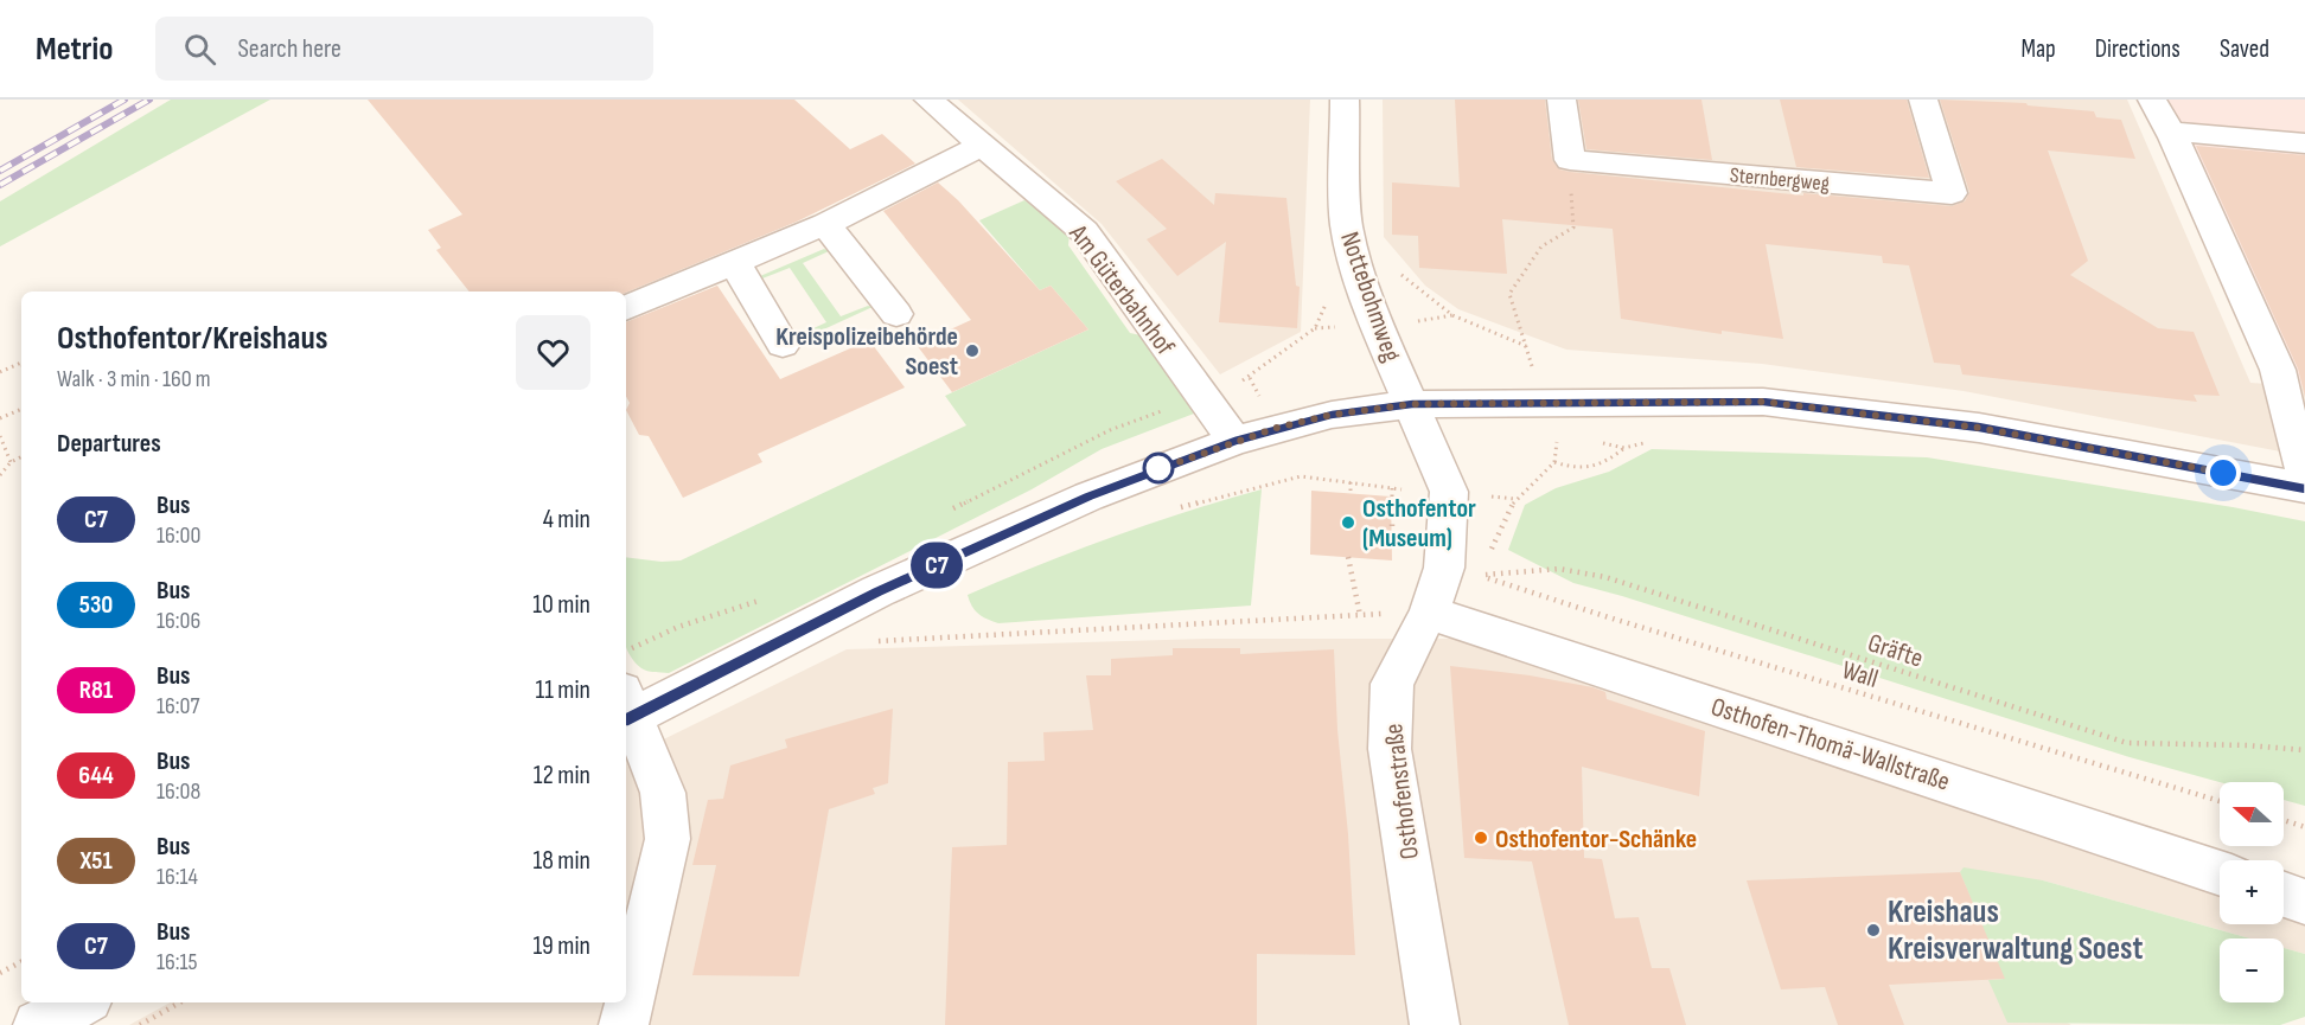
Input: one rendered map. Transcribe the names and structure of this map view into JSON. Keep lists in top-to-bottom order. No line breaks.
{"streets":{"street":["Sternbergweg","Am Güterbahnhof","Nottebohmweg","Osthofen-Thomä-Wallstraße","Osthofenstraße"],"path":["Gräfte","Wall"]},"crossings":[["Nottebohmweg","Gräfte"],["Nottebohmweg","Wall"],["Nottebohmweg","Osthofenstraße"],["Gräfte","Wall"],["Gräfte","Osthofenstraße"],["Wall","Osthofenstraße"],["Osthofen-Thomä-Wallstraße","Osthofenstraße"]],"places":["Kreispolizeibehörde Soest","Osthofentor (Museum)","Osthofentor-Schänke","Kreishaus Kreisverwaltung Soest"],"lines":["bus line C7"],"north":"left","page":{"header":"Metrio","search":"Search here","nav":["Map","Directions","Saved"],"on_map":"C7","heading":[["Osthofentor/Kreishaus","Walk · 3 min · 160 m"],"Departures"],"list":[{"mark":"C7","name":"Bus","note":"16:00","value":"4 min"},{"mark":"530","name":"Bus","note":"16:06","value":"10 min"},{"mark":"R81","name":"Bus","note":"16:07","value":"11 min"},{"mark":"644","name":"Bus","note":"16:08","value":"12 min"},{"mark":"X51","name":"Bus","note":"16:14","value":"18 min"},{"mark":"C7","name":"Bus","note":"16:15","value":"19 min"}],"map_buttons":["+","−"]}}
